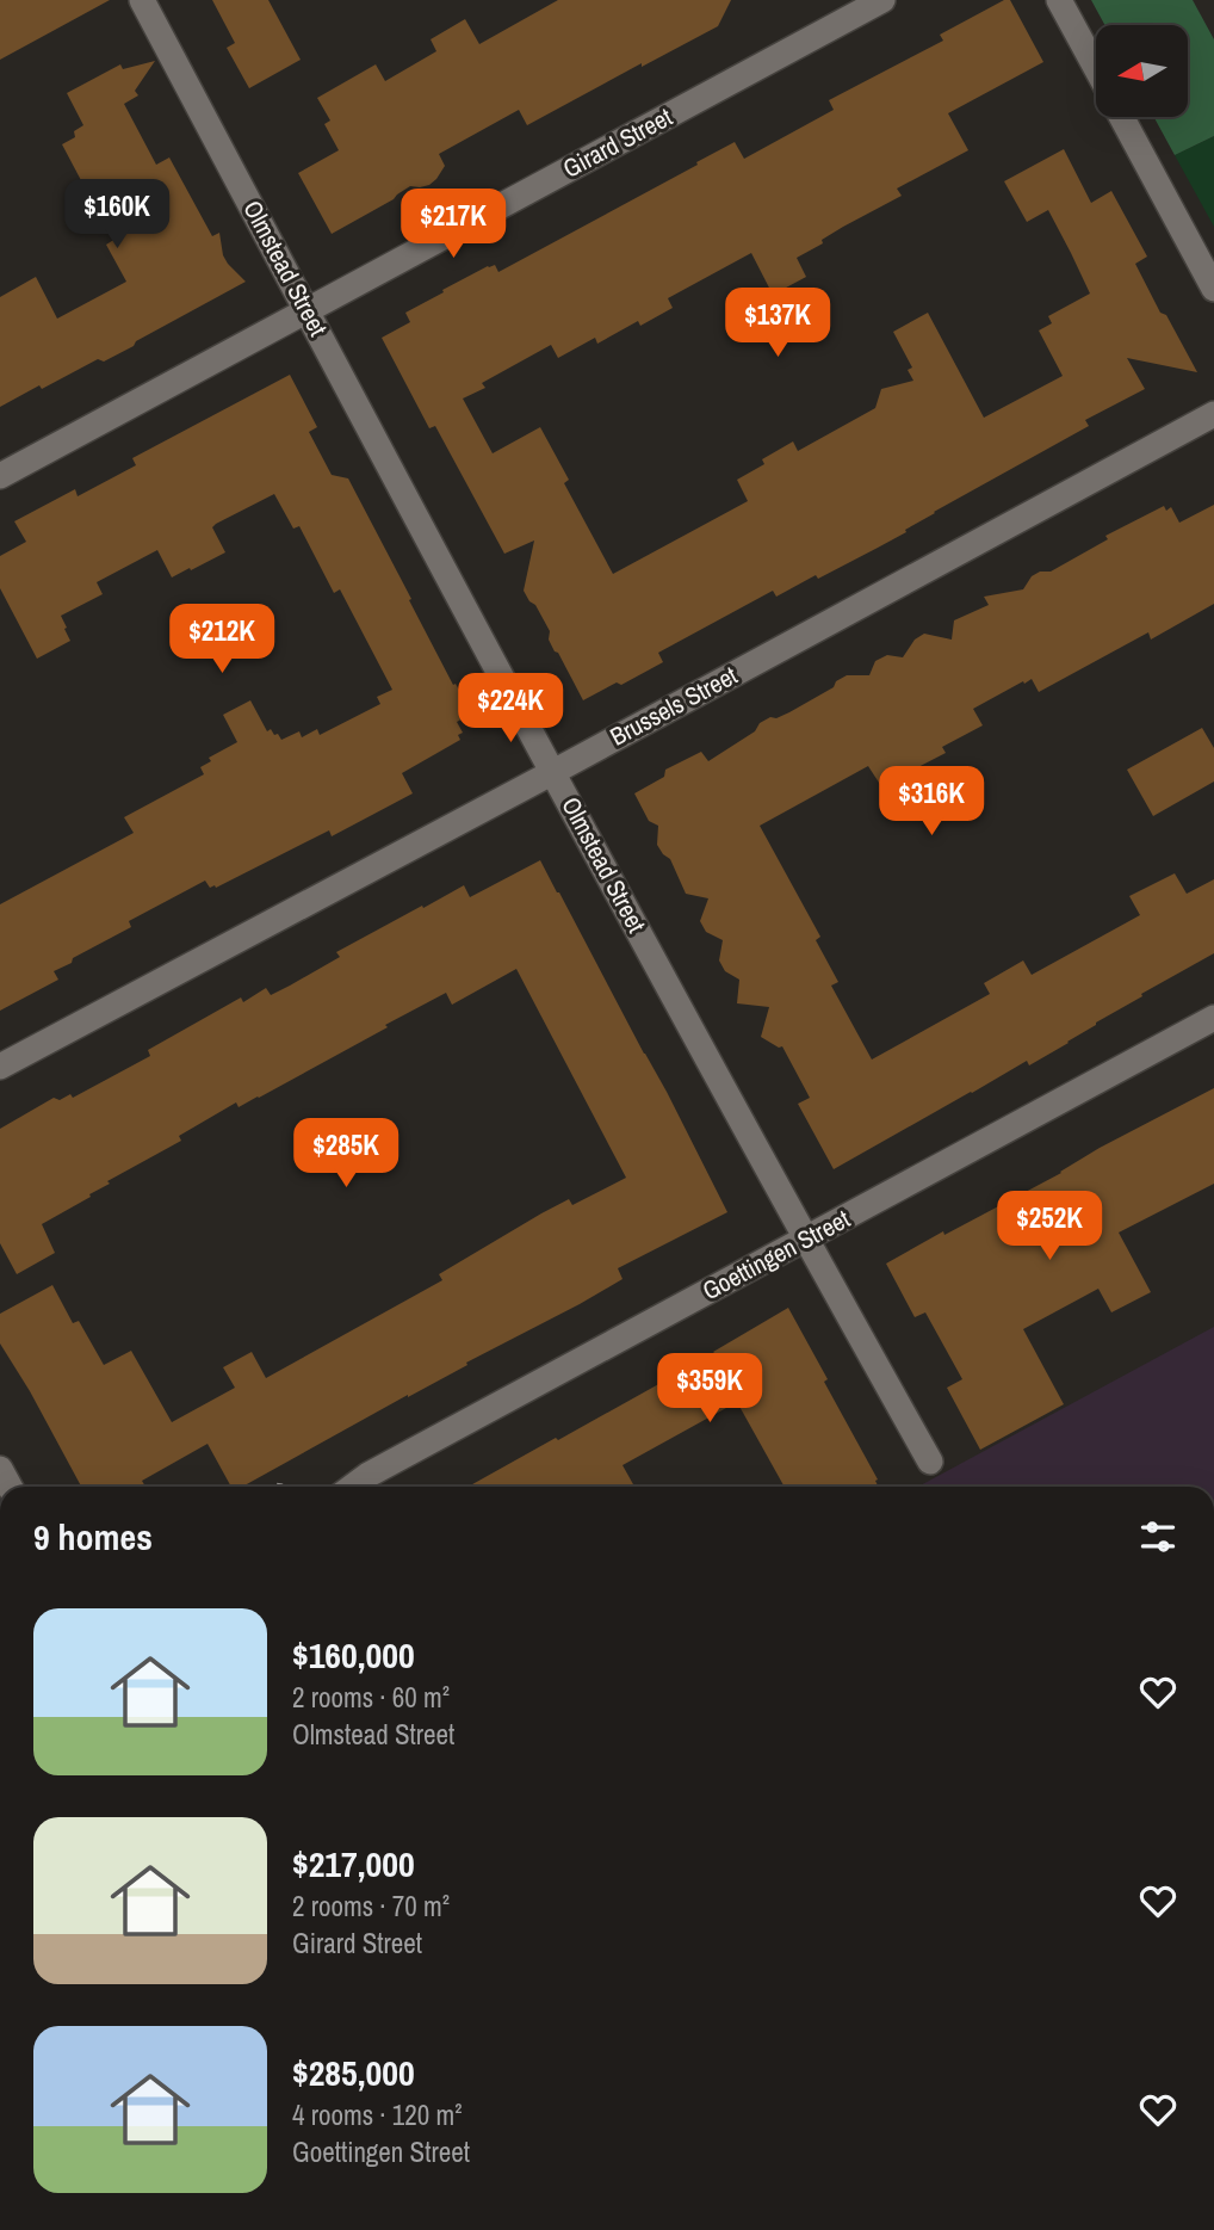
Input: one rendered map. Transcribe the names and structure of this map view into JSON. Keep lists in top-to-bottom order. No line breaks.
{"streets":{"street":["Girard Street","Olmstead Street","Brussels Street","Goettingen Street"]},"crossings":[["Girard Street","Olmstead Street"],["Olmstead Street","Brussels Street"],["Olmstead Street","Goettingen Street"]],"north":"left","page":{"price":["$160K","$217K","$137K","$212K","$224K","$316K","$285K","$252K","$359K"],"heading":"9 homes","list":[{"name":"$160,000","note":"2 rooms · 60 m² · Olmstead Street"},{"name":"$217,000","note":"2 rooms · 70 m² · Girard Street"},{"name":"$285,000","note":"4 rooms · 120 m² · Goettingen Street"}]}}
